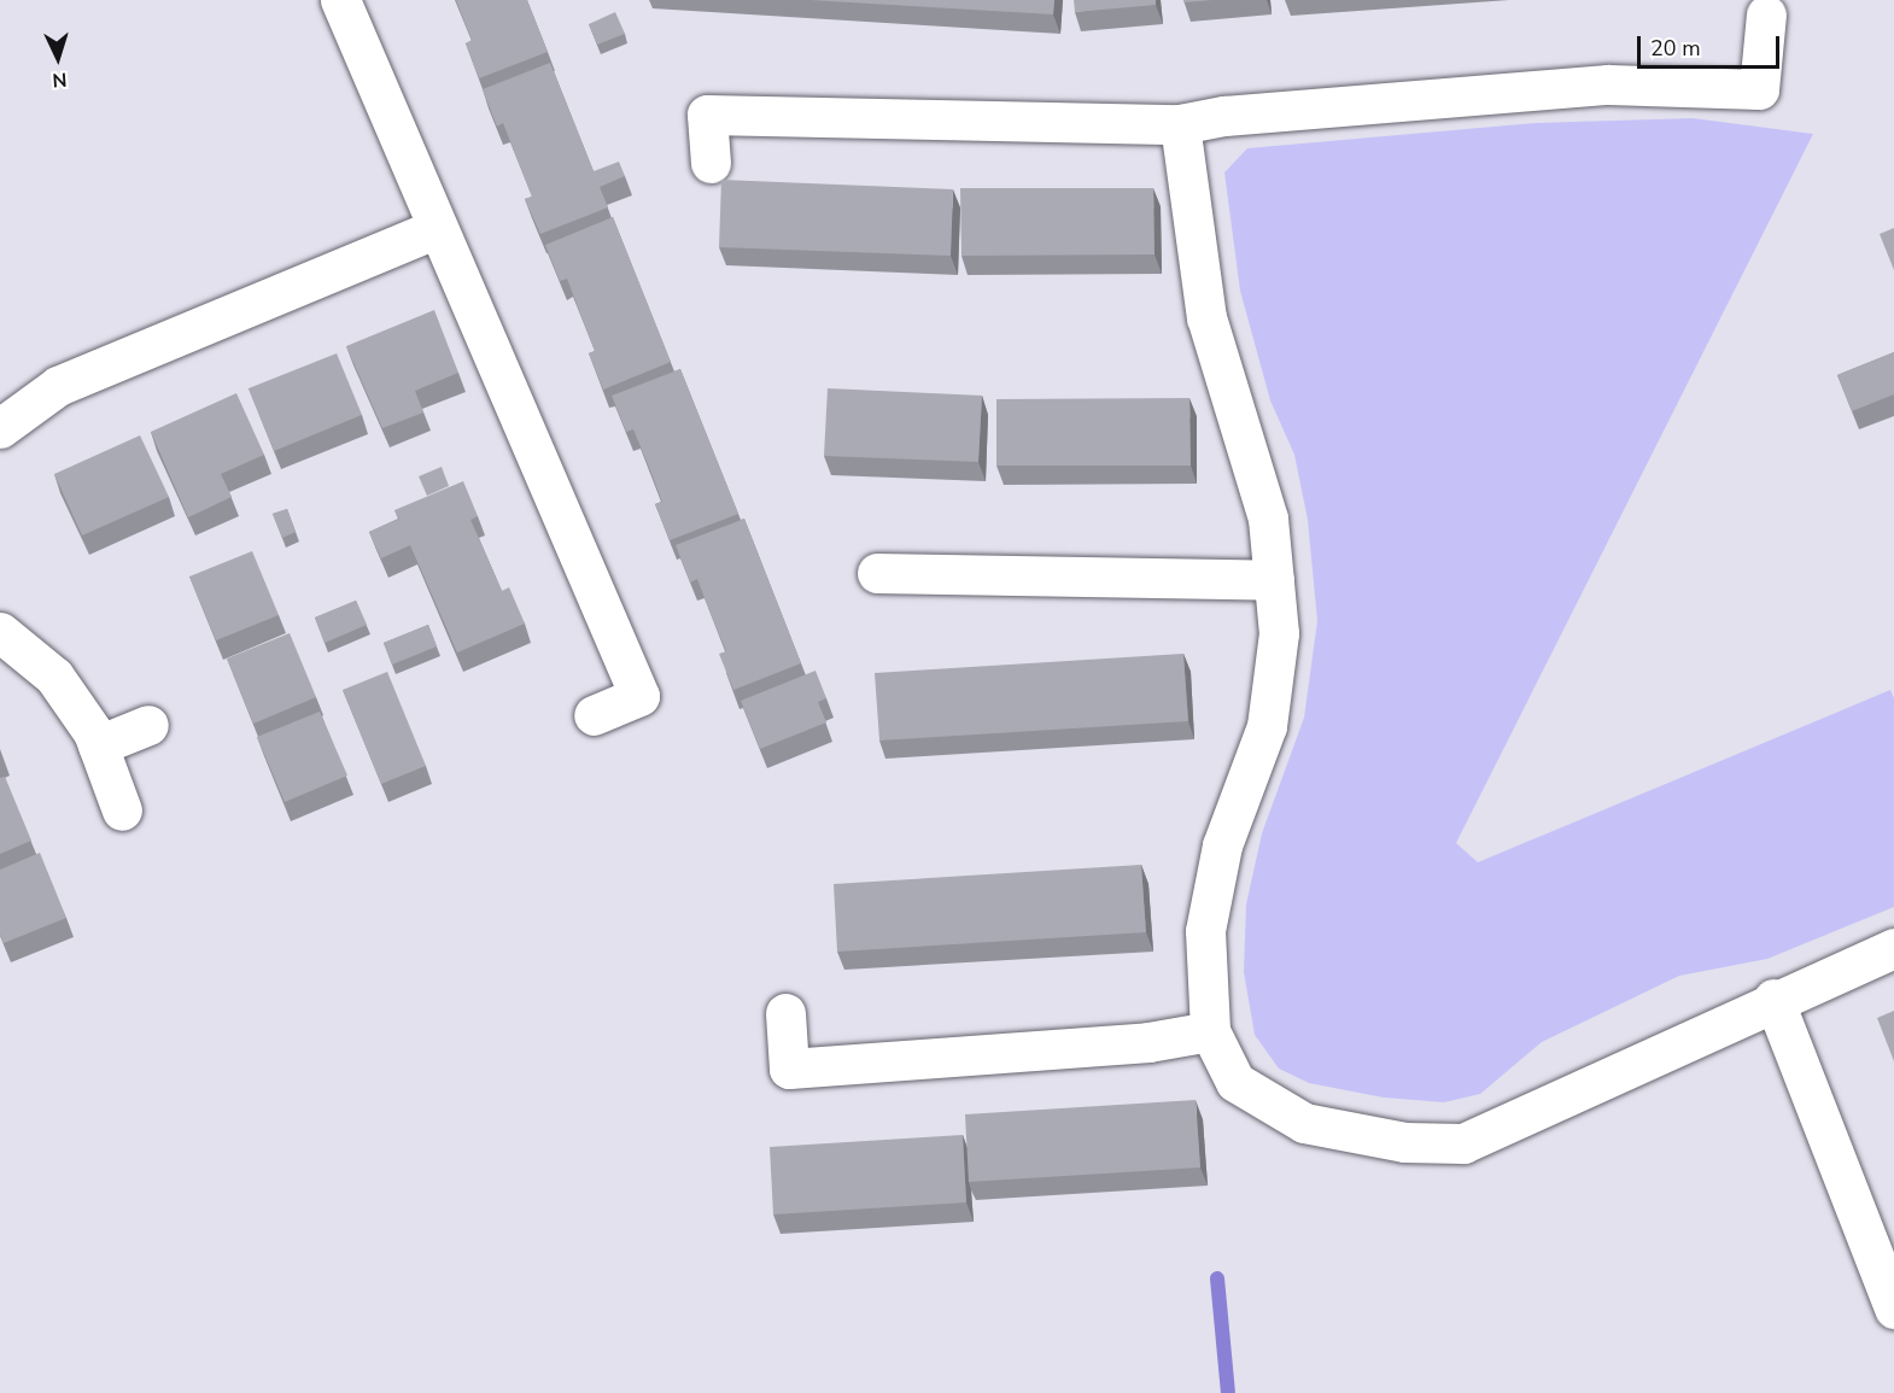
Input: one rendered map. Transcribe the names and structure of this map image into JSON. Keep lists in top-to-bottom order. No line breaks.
{"scale_bar":"20 m","north":"bottom"}
